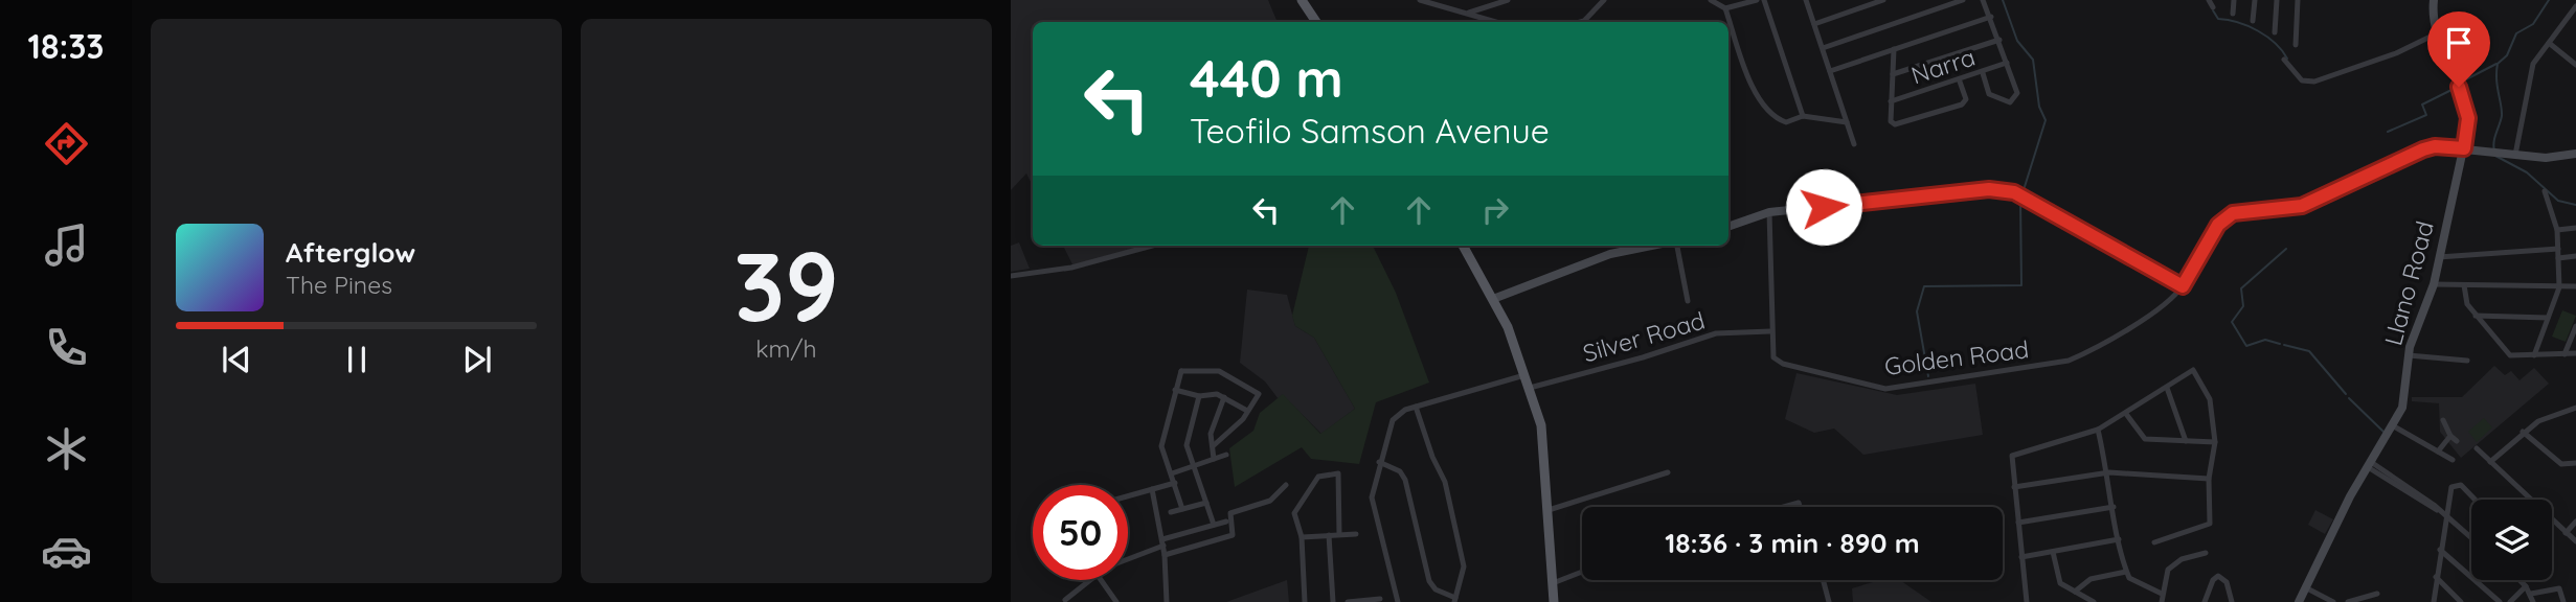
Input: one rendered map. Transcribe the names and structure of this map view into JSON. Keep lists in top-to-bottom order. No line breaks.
{"streets":{"main road":["Llano Road"],"street":["Narra","Silver Road","Golden Road"]},"crossings":[["Silver Road","Golden Road"]],"page":{"tabs":"18:33","tile":["39","km/h"],"turn":["440 m","Teofilo Samson Avenue"],"song":["Afterglow","The Pines"],"limit":"50","trip":"18:36 · 3 min · 890 m"}}
